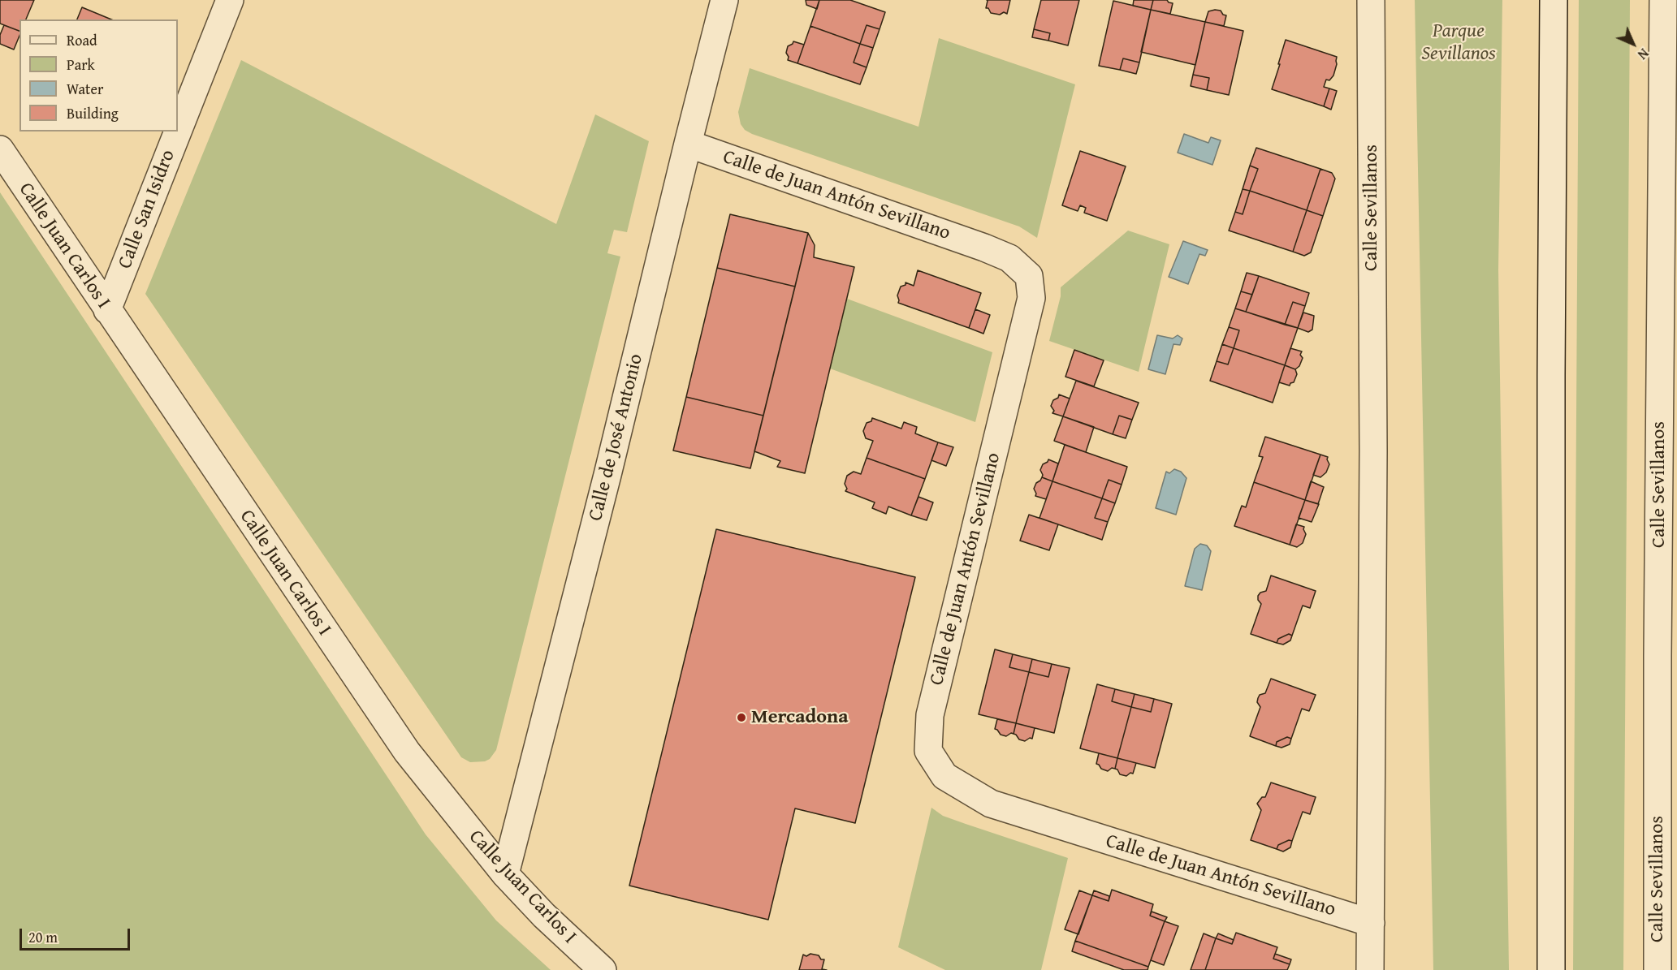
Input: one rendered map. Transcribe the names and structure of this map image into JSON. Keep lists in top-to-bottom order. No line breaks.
{"streets":{"street":["Calle de Juan Antón Sevillano","Calle Sevillanos","Calle San Isidro","Calle Juan Carlos I","Calle de José Antonio"]},"crossings":[["Calle de Juan Antón Sevillano","Calle Sevillanos"],["Calle de Juan Antón Sevillano","Calle de José Antonio"],["Calle San Isidro","Calle Juan Carlos I"],["Calle Juan Carlos I","Calle de José Antonio"]],"parks":["Parque Sevillanos"],"places":["Mercadona"],"legend":["Road","Park","Water","Building"],"scale_bar":"20 m","north":"bottom right"}
